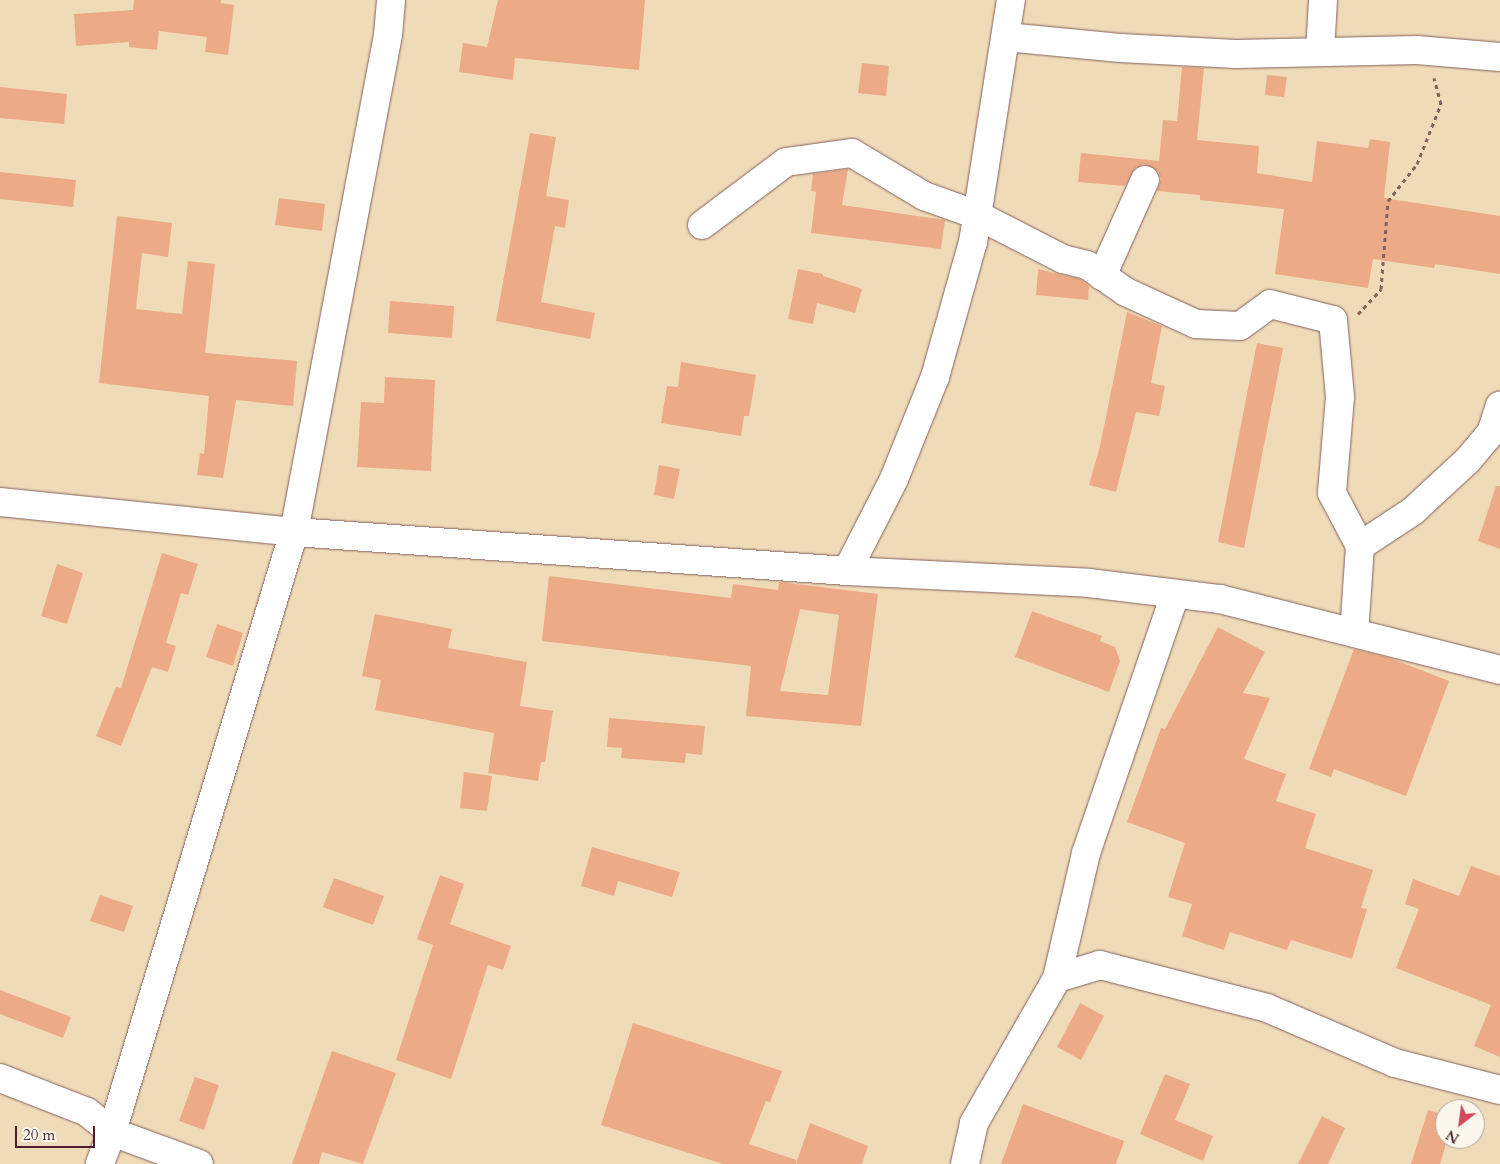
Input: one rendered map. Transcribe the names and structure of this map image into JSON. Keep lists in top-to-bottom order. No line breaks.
{"scale_bar":"20 m","north":"bottom left"}
